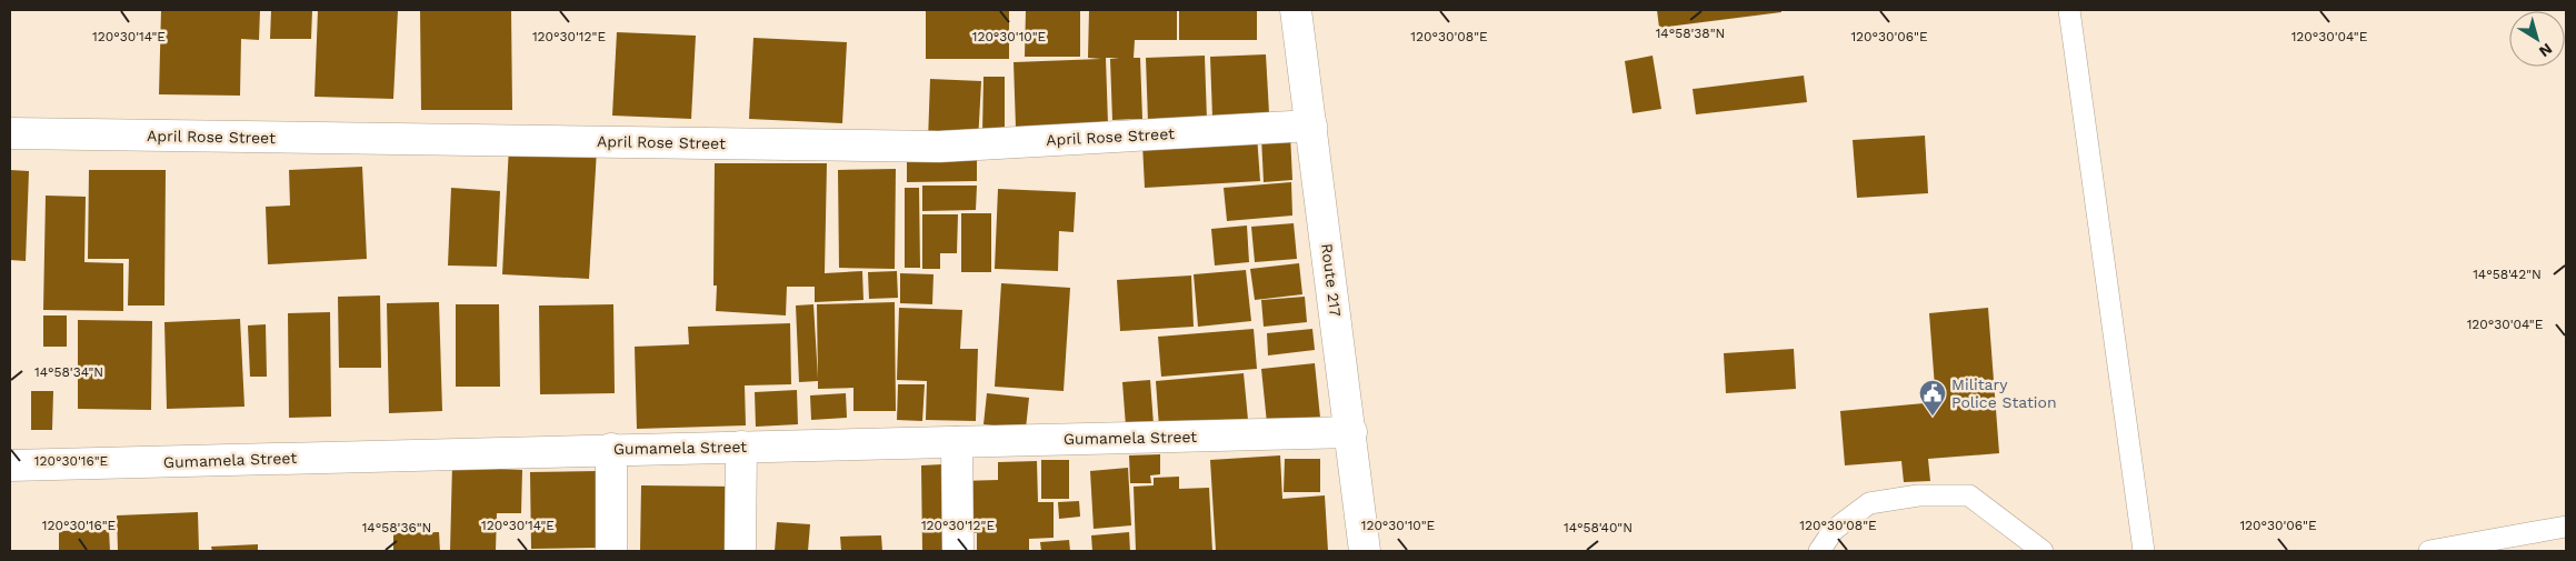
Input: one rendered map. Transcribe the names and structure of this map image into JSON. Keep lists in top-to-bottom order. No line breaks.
{"streets":{"street":["April Rose Street","Route 217","Gumamela Street"]},"crossings":[["April Rose Street","Route 217"],["Route 217","Gumamela Street"]],"places":{"public building":["Military Police Station"]},"north":"bottom right","coordinates":["14°58'38\"N","120°30'14\"E","120°30'12\"E","120°30'10\"E","120°30'08\"E","120°30'06\"E","120°30'04\"E","14°58'42\"N","14°58'34\"N","120°30'16\"E","14°58'36\"N","14°58'40\"N"]}
